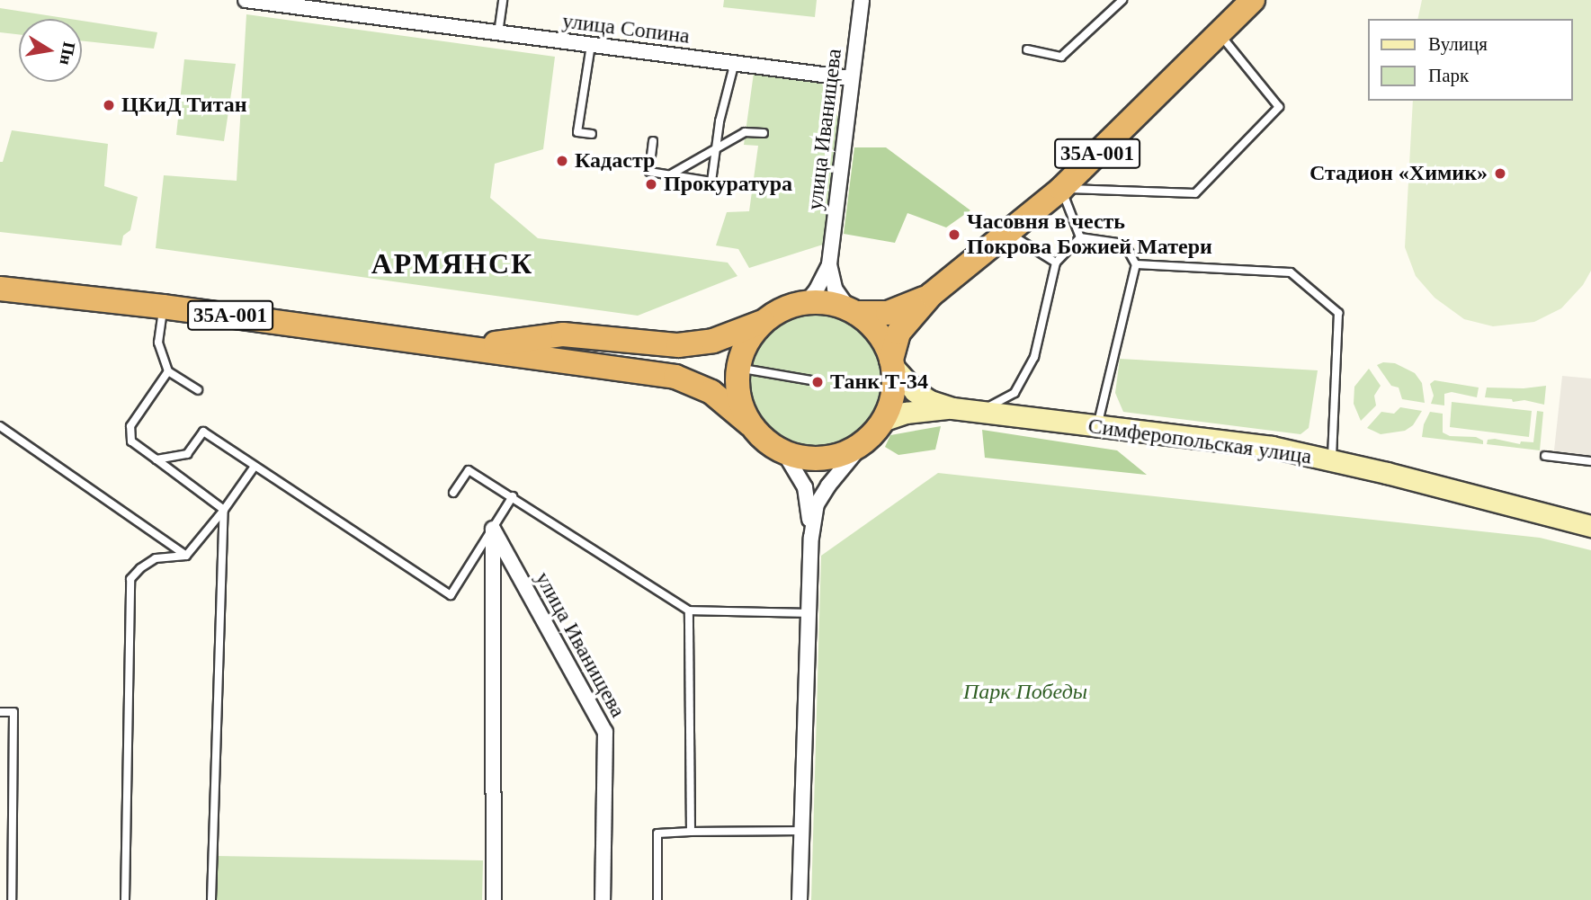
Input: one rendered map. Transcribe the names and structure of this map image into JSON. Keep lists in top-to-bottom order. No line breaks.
{"streets":{"highway":["35А-001"],"main road":["Симферопольская улица"],"street":["улица Сопина","улица Иванищева"]},"crossings":[["улица Сопина","улица Иванищева"],["улица Иванищева","35А-001"],["улица Иванищева","Симферопольская улица"],["35А-001","Симферопольская улица"]],"districts":["АРМЯНСК"],"parks":["Парк Победы"],"places":["ЦКиД Титан","Кадастр","Стадион «Химик»","Прокуратура","Часовня в честь Покрова Божией Матери","Танк Т-34"],"legend":["Вулиця","Парк"],"north":"right"}
